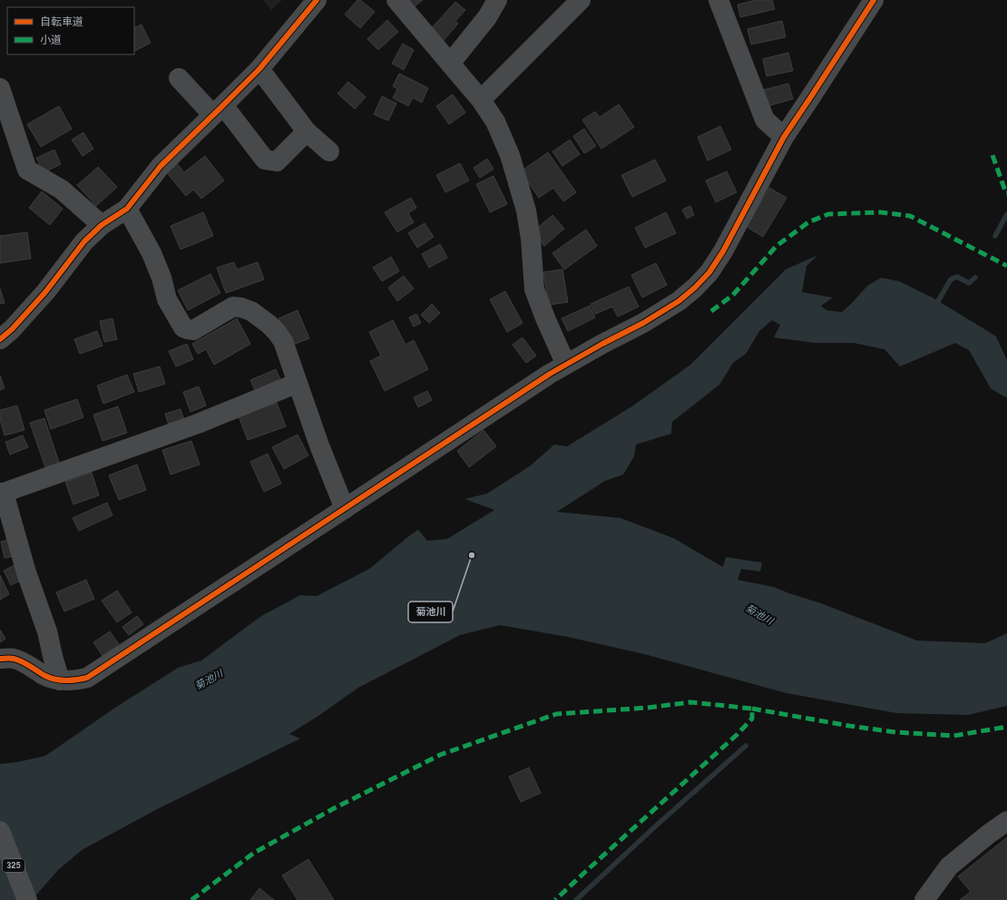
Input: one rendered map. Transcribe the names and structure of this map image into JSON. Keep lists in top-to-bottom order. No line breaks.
{"streets":{"highway":["325"]},"water":["菊池川"],"places":["菊池川"],"legend":["自転車道","小道"]}
